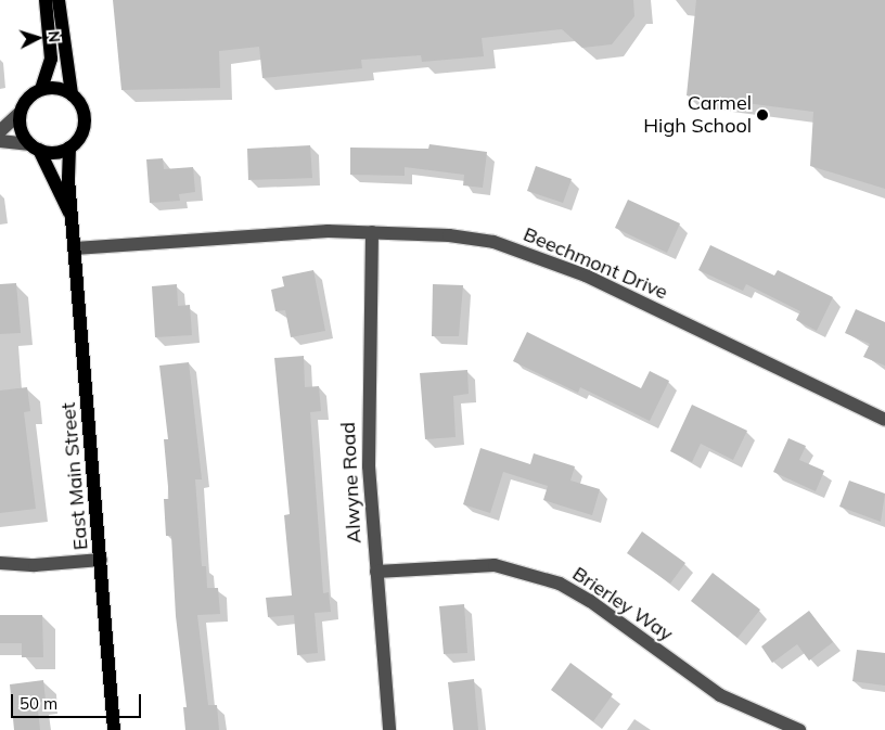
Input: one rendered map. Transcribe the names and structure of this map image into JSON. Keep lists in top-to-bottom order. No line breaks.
{"streets":{"main road":["East Main Street"],"street":["Beechmont Drive","Alwyne Road","Brierley Way"]},"crossings":[["Beechmont Drive","East Main Street"],["Beechmont Drive","Alwyne Road"],["Alwyne Road","Brierley Way"]],"places":["Carmel High School"],"scale_bar":"50 m","north":"right"}
